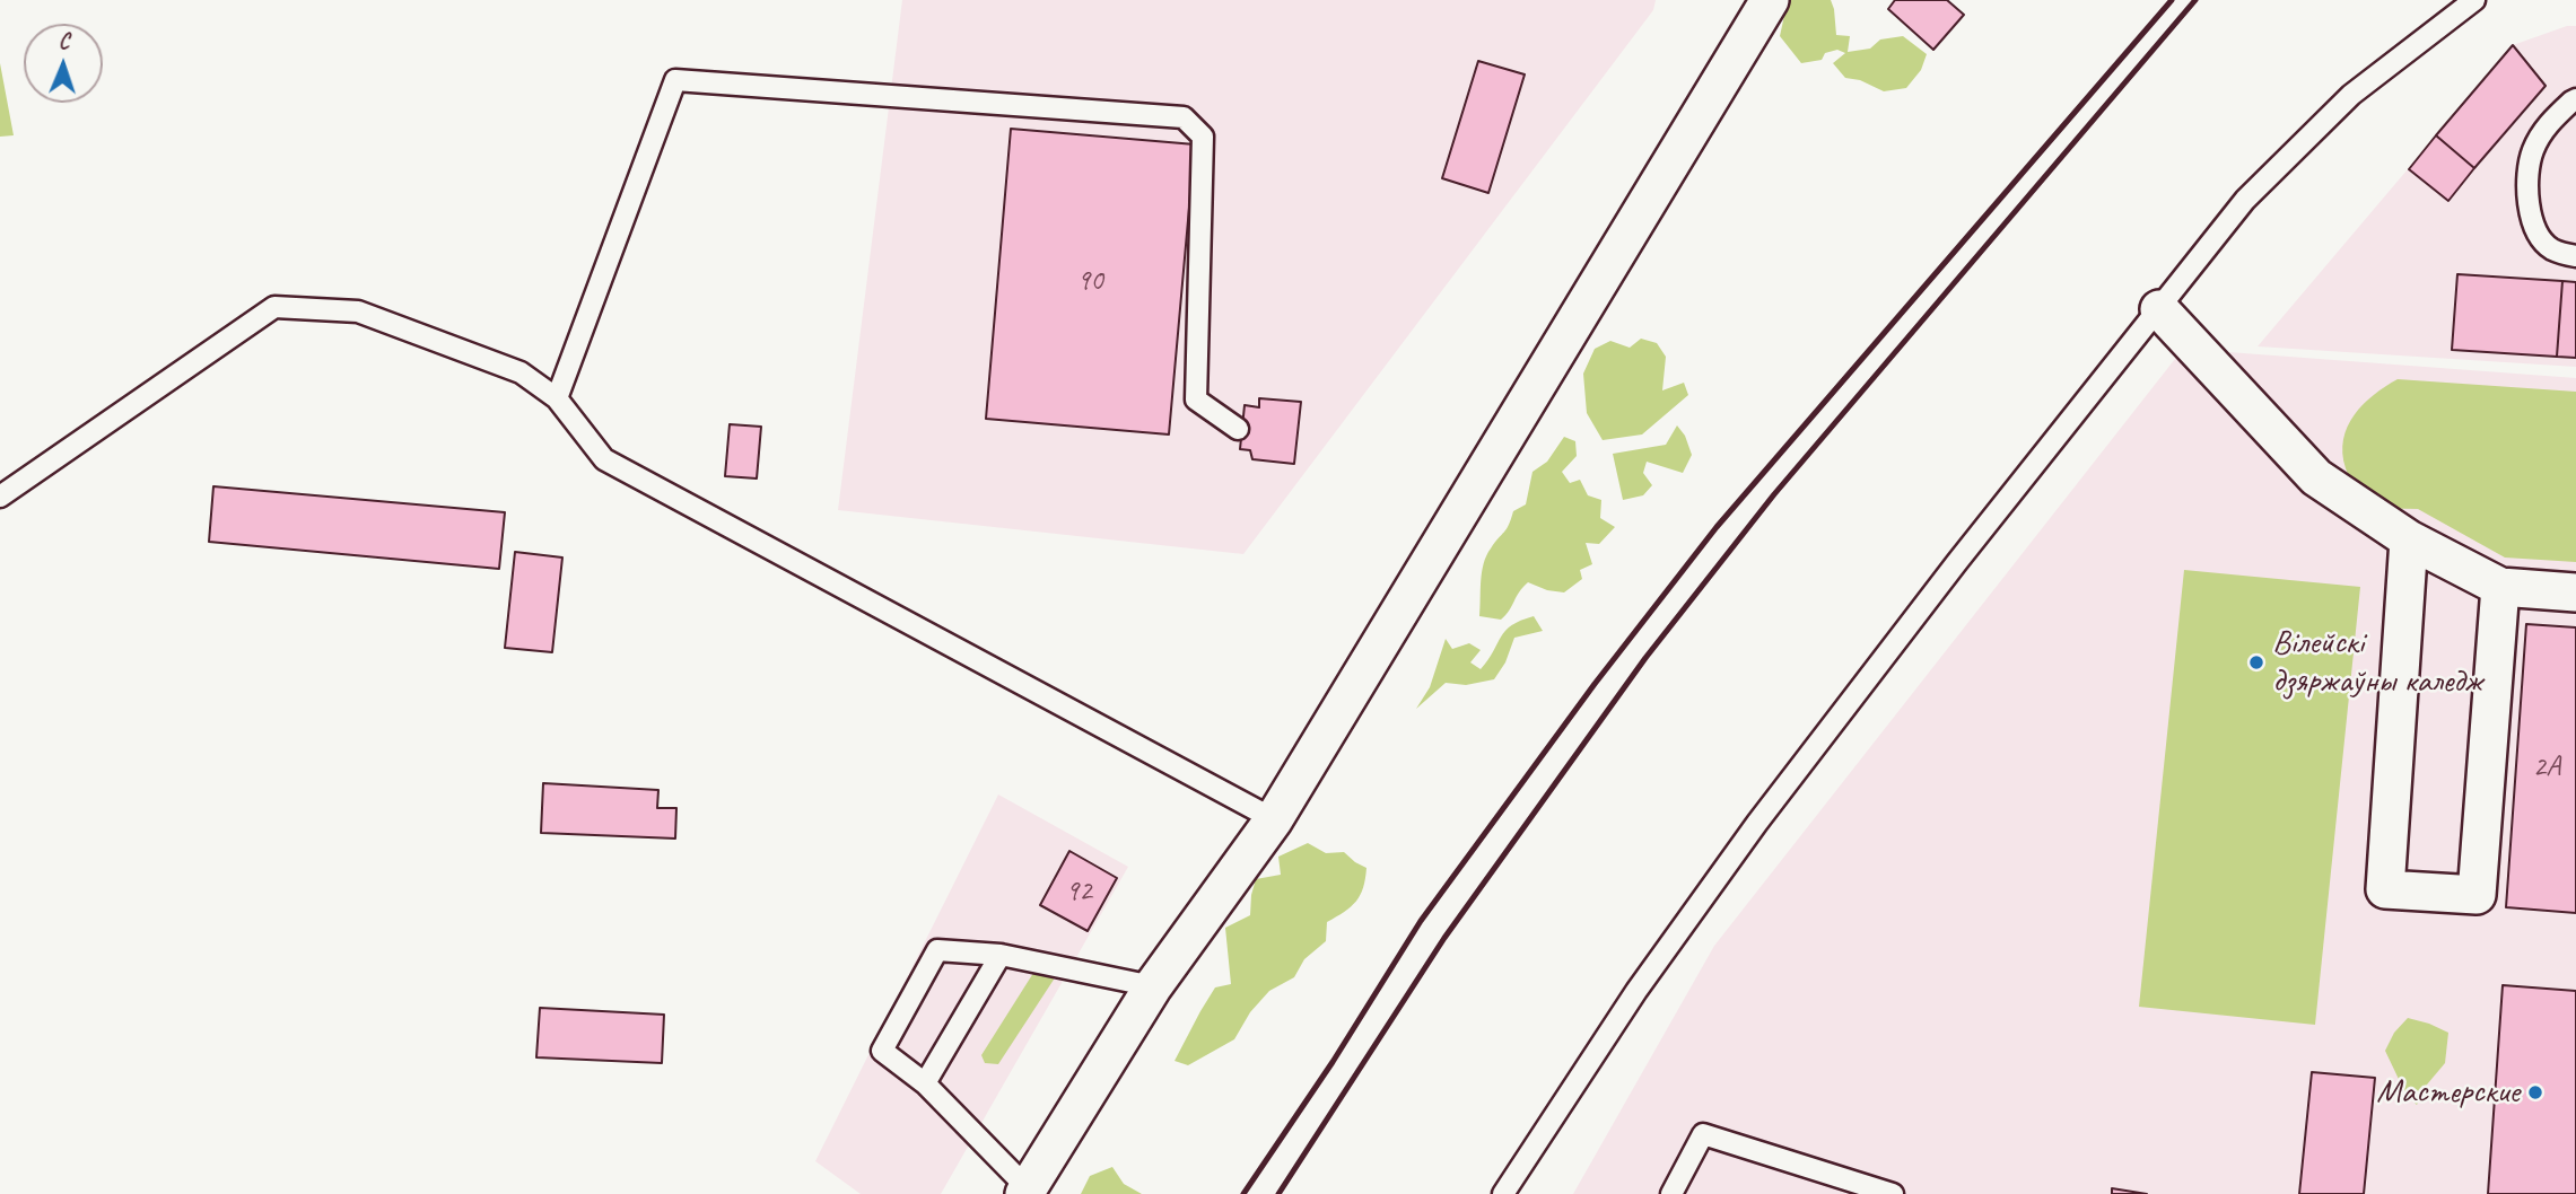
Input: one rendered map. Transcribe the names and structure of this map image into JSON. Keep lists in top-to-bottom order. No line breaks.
{"places":["Вілейскі дзяржаўны каледж","Мастерские"],"house_numbers":["90","2А","92"],"north":"top"}
